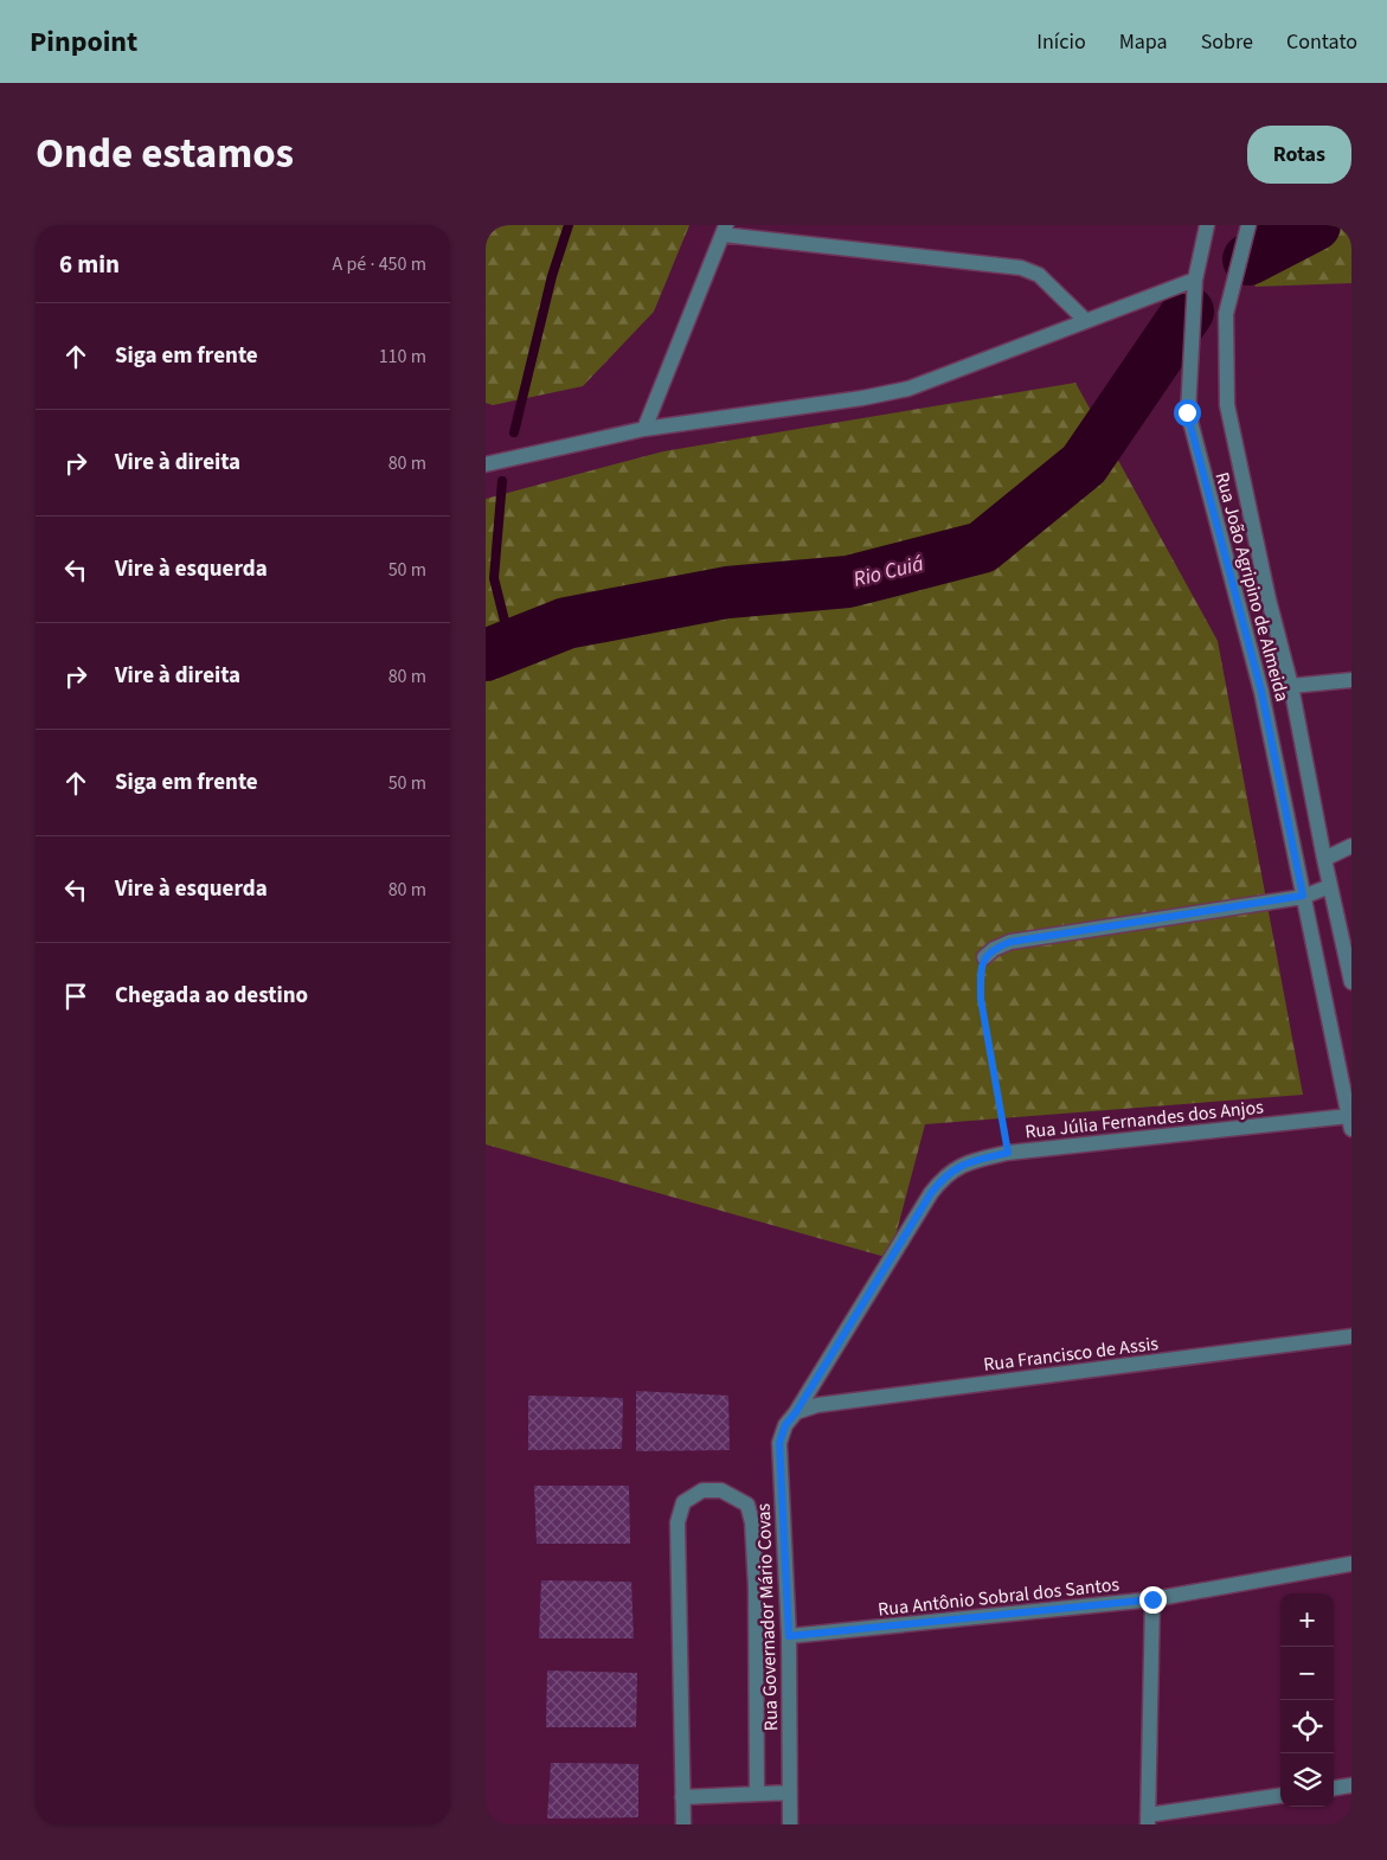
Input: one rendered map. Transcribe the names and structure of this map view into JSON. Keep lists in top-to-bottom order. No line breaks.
{"streets":{"street":["Rua João Agripino de Almeida","Rua Júlia Fernandes dos Anjos","Rua Francisco de Assis","Rua Antônio Sobral dos Santos","Rua Governador Mário Covas"]},"crossings":[["Rua João Agripino de Almeida","Rua Júlia Fernandes dos Anjos"],["Rua Júlia Fernandes dos Anjos","Rua Francisco de Assis"],["Rua Júlia Fernandes dos Anjos","Rua Governador Mário Covas"],["Rua Francisco de Assis","Rua Governador Mário Covas"],["Rua Antônio Sobral dos Santos","Rua Governador Mário Covas"]],"water":["Rio Cuiá"],"page":{"header":"Pinpoint","nav":["Início","Mapa","Sobre","Contato"],"title":"Onde estamos","buttons":"Rotas","heading":["6 min","A pé · 450 m"],"list":[["Siga em frente","110 m"],["Vire à direita","80 m"],["Vire à esquerda","50 m"],["Vire à direita","80 m"],["Siga em frente","50 m"],["Vire à esquerda","80 m"],"Chegada ao destino"],"map_buttons":["+","−"]}}
